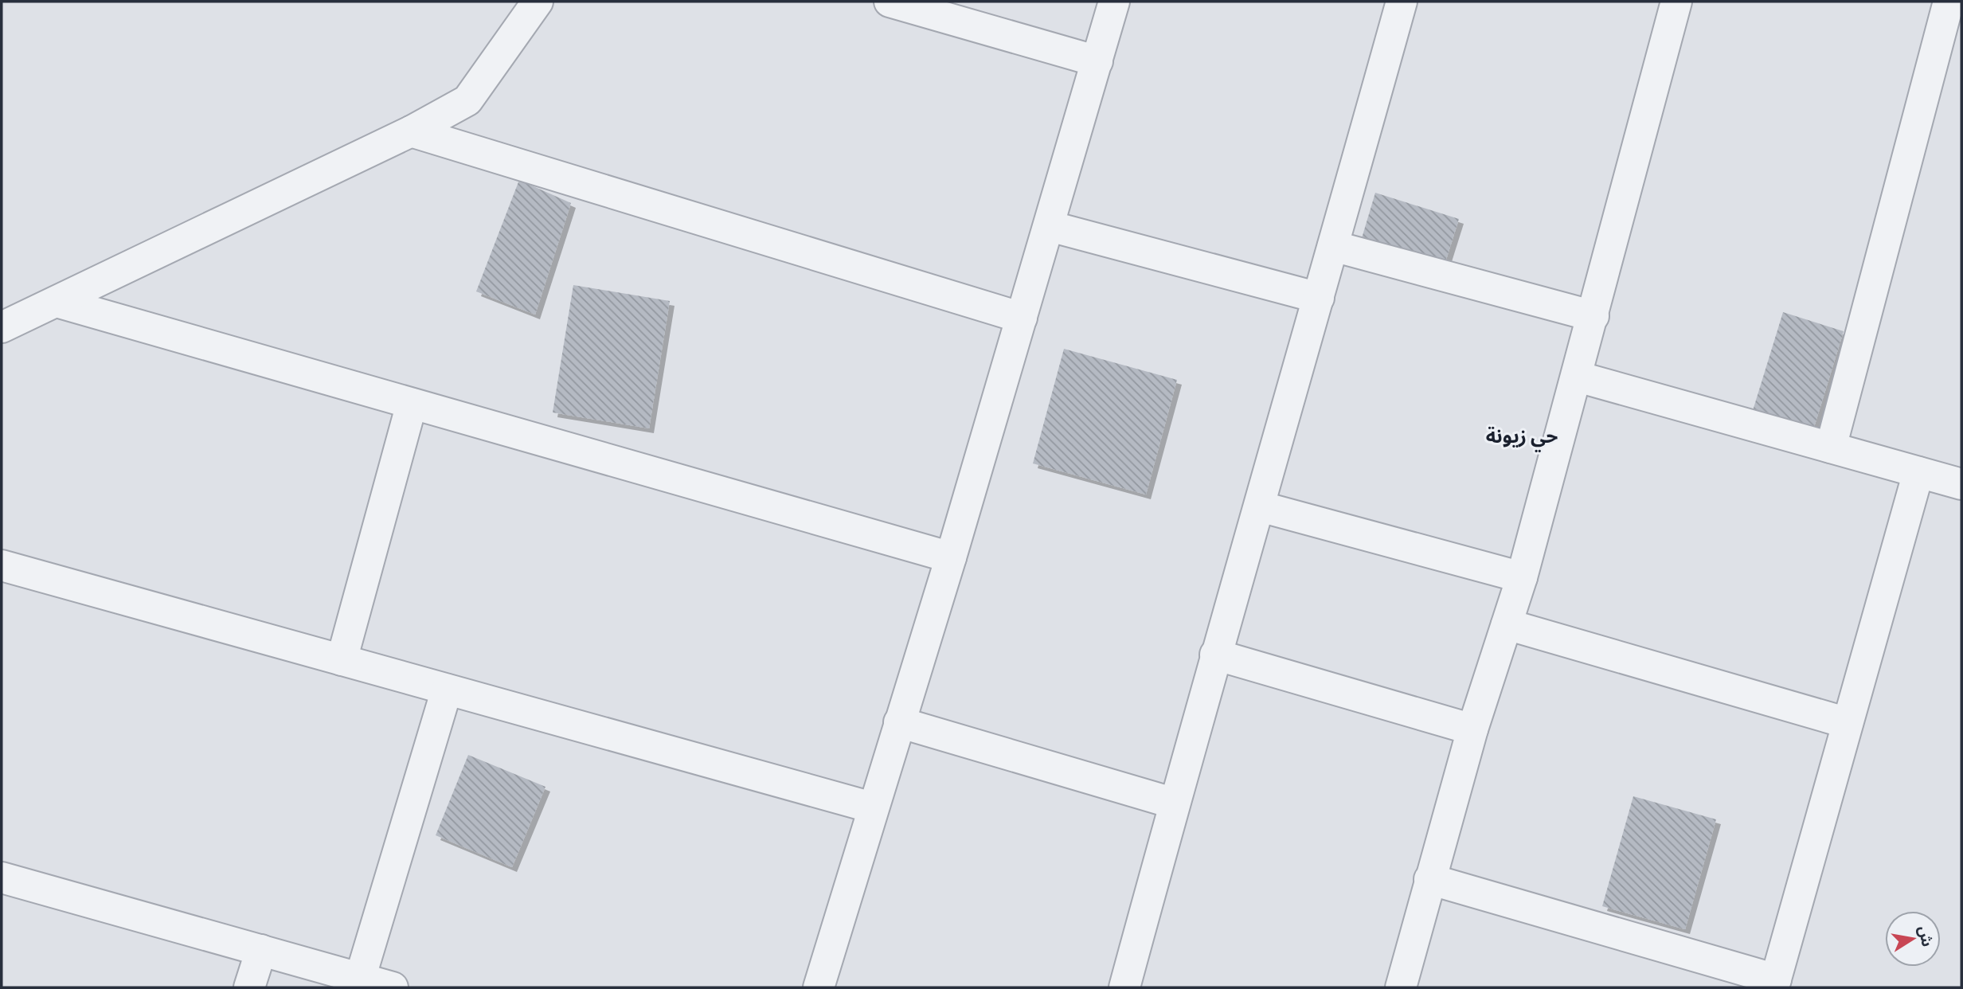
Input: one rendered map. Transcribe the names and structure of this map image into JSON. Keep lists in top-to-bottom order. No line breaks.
{"districts":["حي زيونة"],"north":"right"}
